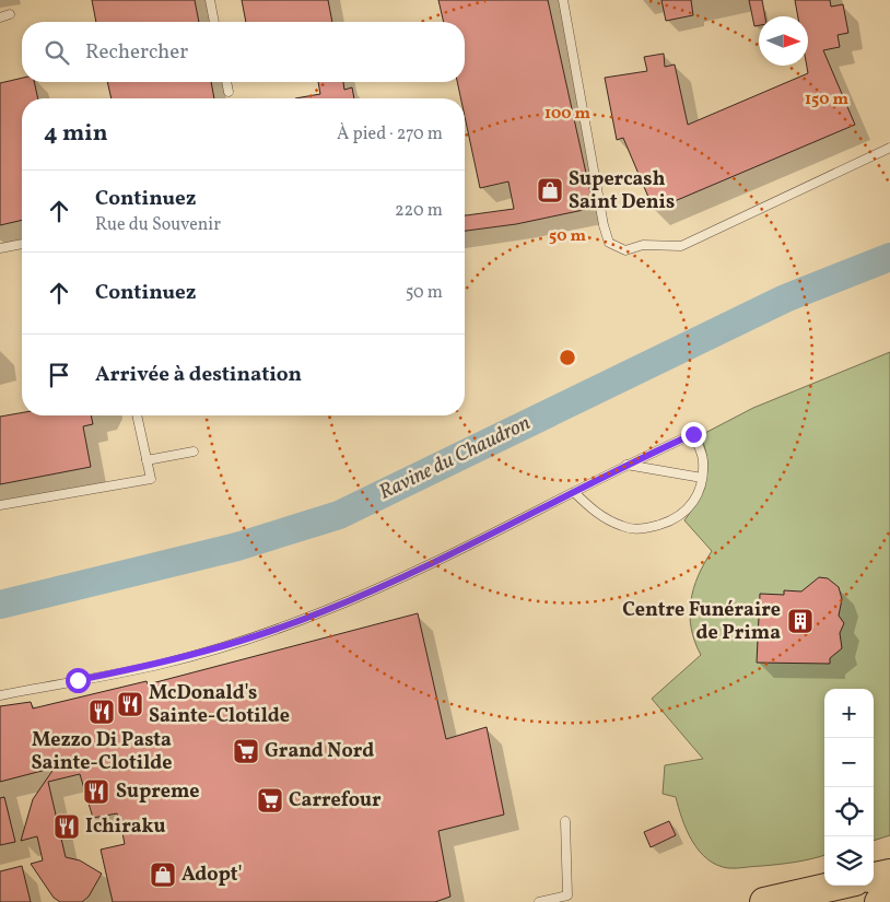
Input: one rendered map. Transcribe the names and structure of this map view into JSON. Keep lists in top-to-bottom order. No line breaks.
{"water":["Ravine du Chaudron"],"places":{"shop":["Supercash Saint Denis","Adopt'"],"building":["Centre Funéraire de Prima"],"restaurant":["McDonald's Sainte-Clotilde","Mezzo Di Pasta Sainte-Clotilde","Supreme","Ichiraku"],"supermarket":["Grand Nord","Carrefour"]},"north":"right","page":{"search":"Rechercher","heading":["4 min","À pied · 270 m"],"list":[["Continuez","Rue du Souvenir","220 m"],["Continuez","50 m"],"Arrivée à destination"],"map_buttons":["+","−"]},"rings":["150 m","100 m","50 m"]}
